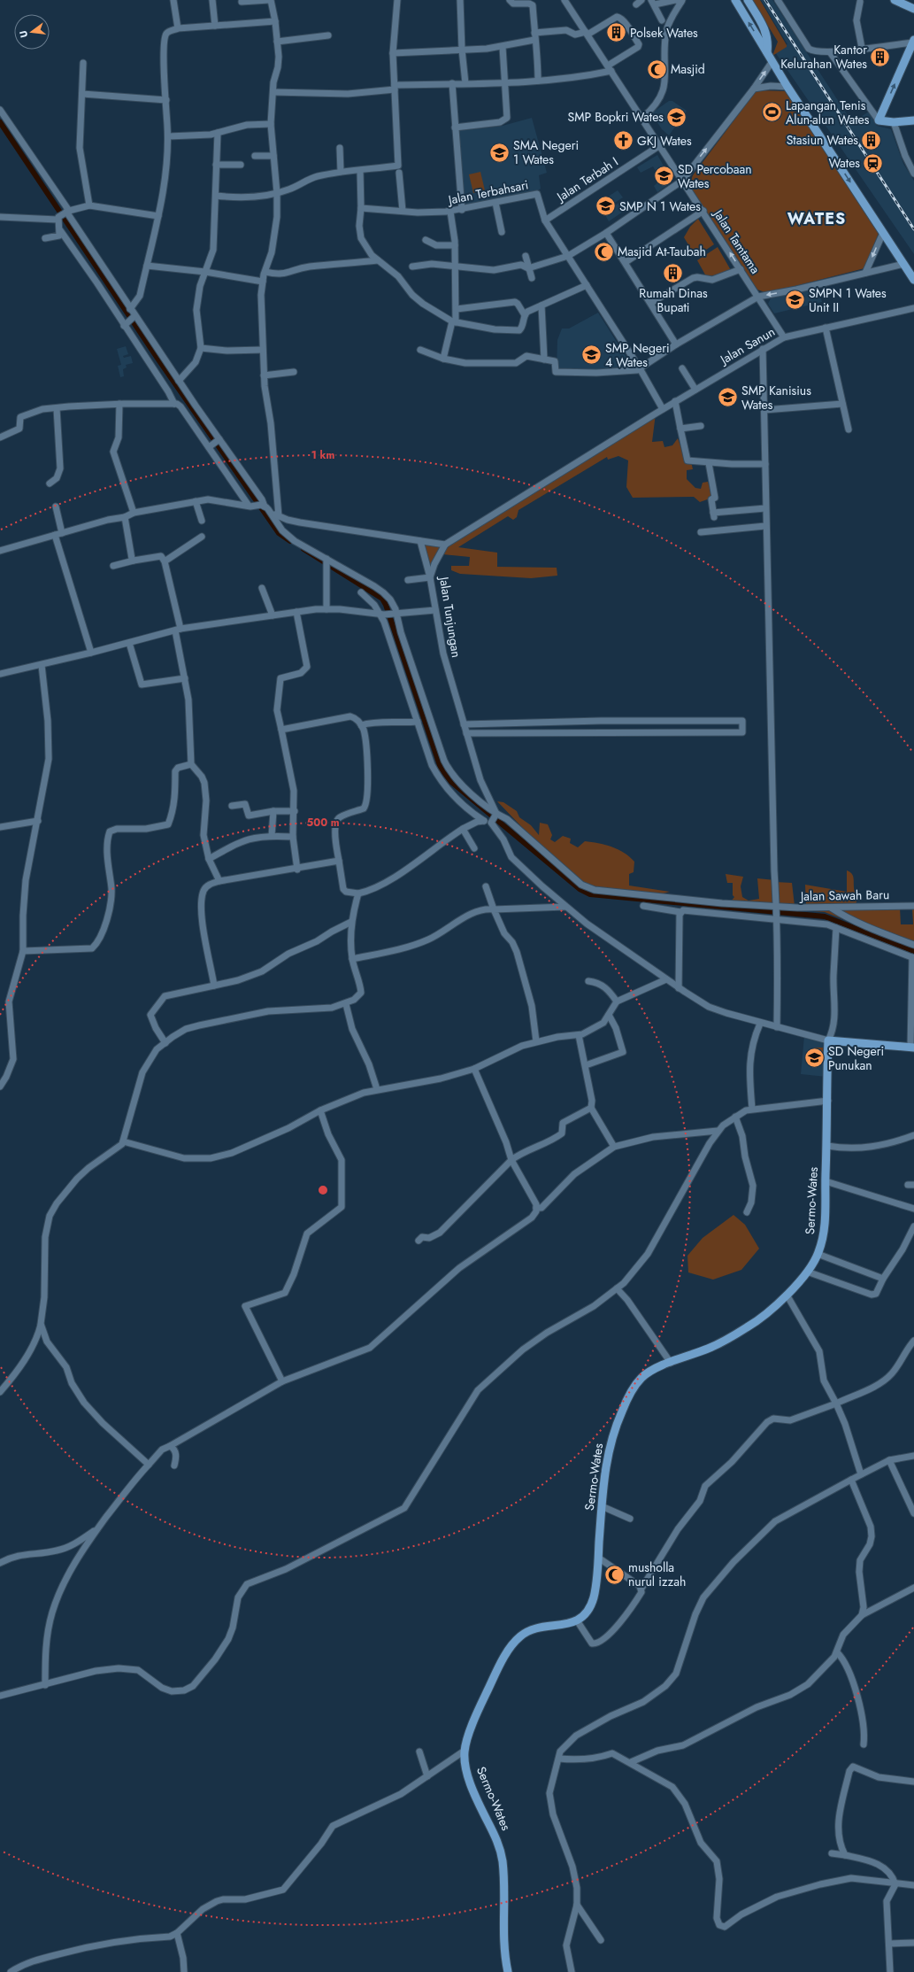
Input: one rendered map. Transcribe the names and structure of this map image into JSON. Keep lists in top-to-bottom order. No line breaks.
{"streets":{"main road":["Sermo-Wates"],"street":["Jalan Terbah I","Jalan Terbahsari","Jalan Tamtama","Jalan Sanun","Jalan Tunjungan","Jalan Sawah Baru"]},"crossings":[["Jalan Terbah I","Jalan Terbahsari"],["Jalan Terbah I","Jalan Tamtama"],["Jalan Terbahsari","Jalan Sanun"],["Jalan Terbahsari","Jalan Tunjungan"],["Jalan Tamtama","Jalan Sanun"],["Jalan Sanun","Jalan Tunjungan"],["Jalan Tunjungan","Jalan Sawah Baru"]],"districts":["WATES"],"places":{"building":["Polsek Wates","Kantor Kelurahan Wates","Stasiun Wates","Rumah Dinas Bupati"],"mosque":["Masjid","Masjid At-Taubah","musholla nurul izzah"],"sports":["Lapangan Tenis Alun-alun Wates"],"school or university":["SMP Bopkri Wates","SMA Negeri 1 Wates","SD Percobaan Wates","SMP N 1 Wates","SMPN 1 Wates Unit II","SMP Negeri 4 Wates","SMP Kanisius Wates","SD Negeri Punukan"],"church":["GKJ Wates"],"station":["Wates"]},"north":"left","rings":["1 km","500 m"]}
